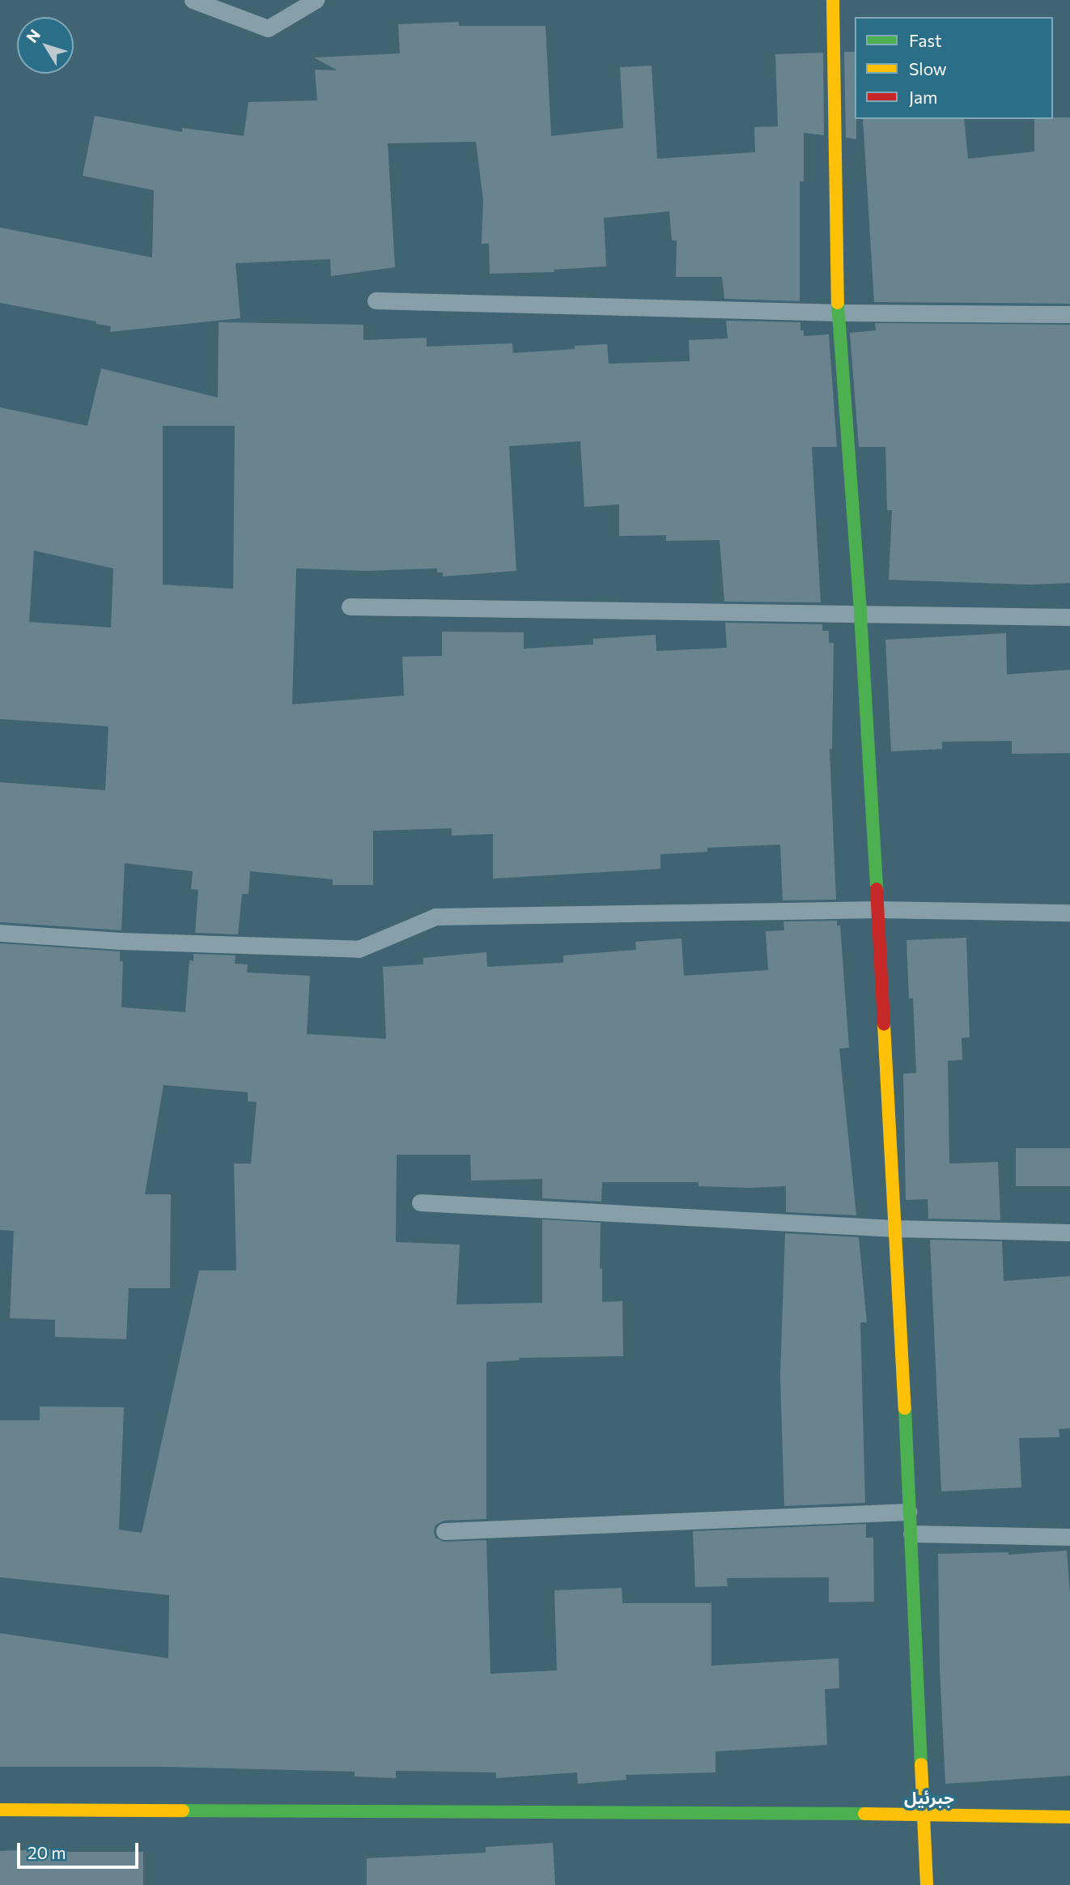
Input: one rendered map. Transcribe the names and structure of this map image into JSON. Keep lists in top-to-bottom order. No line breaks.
{"districts":["جبرئیل"],"legend":["Fast","Slow","Jam"],"scale_bar":"20 m","north":"top left"}
